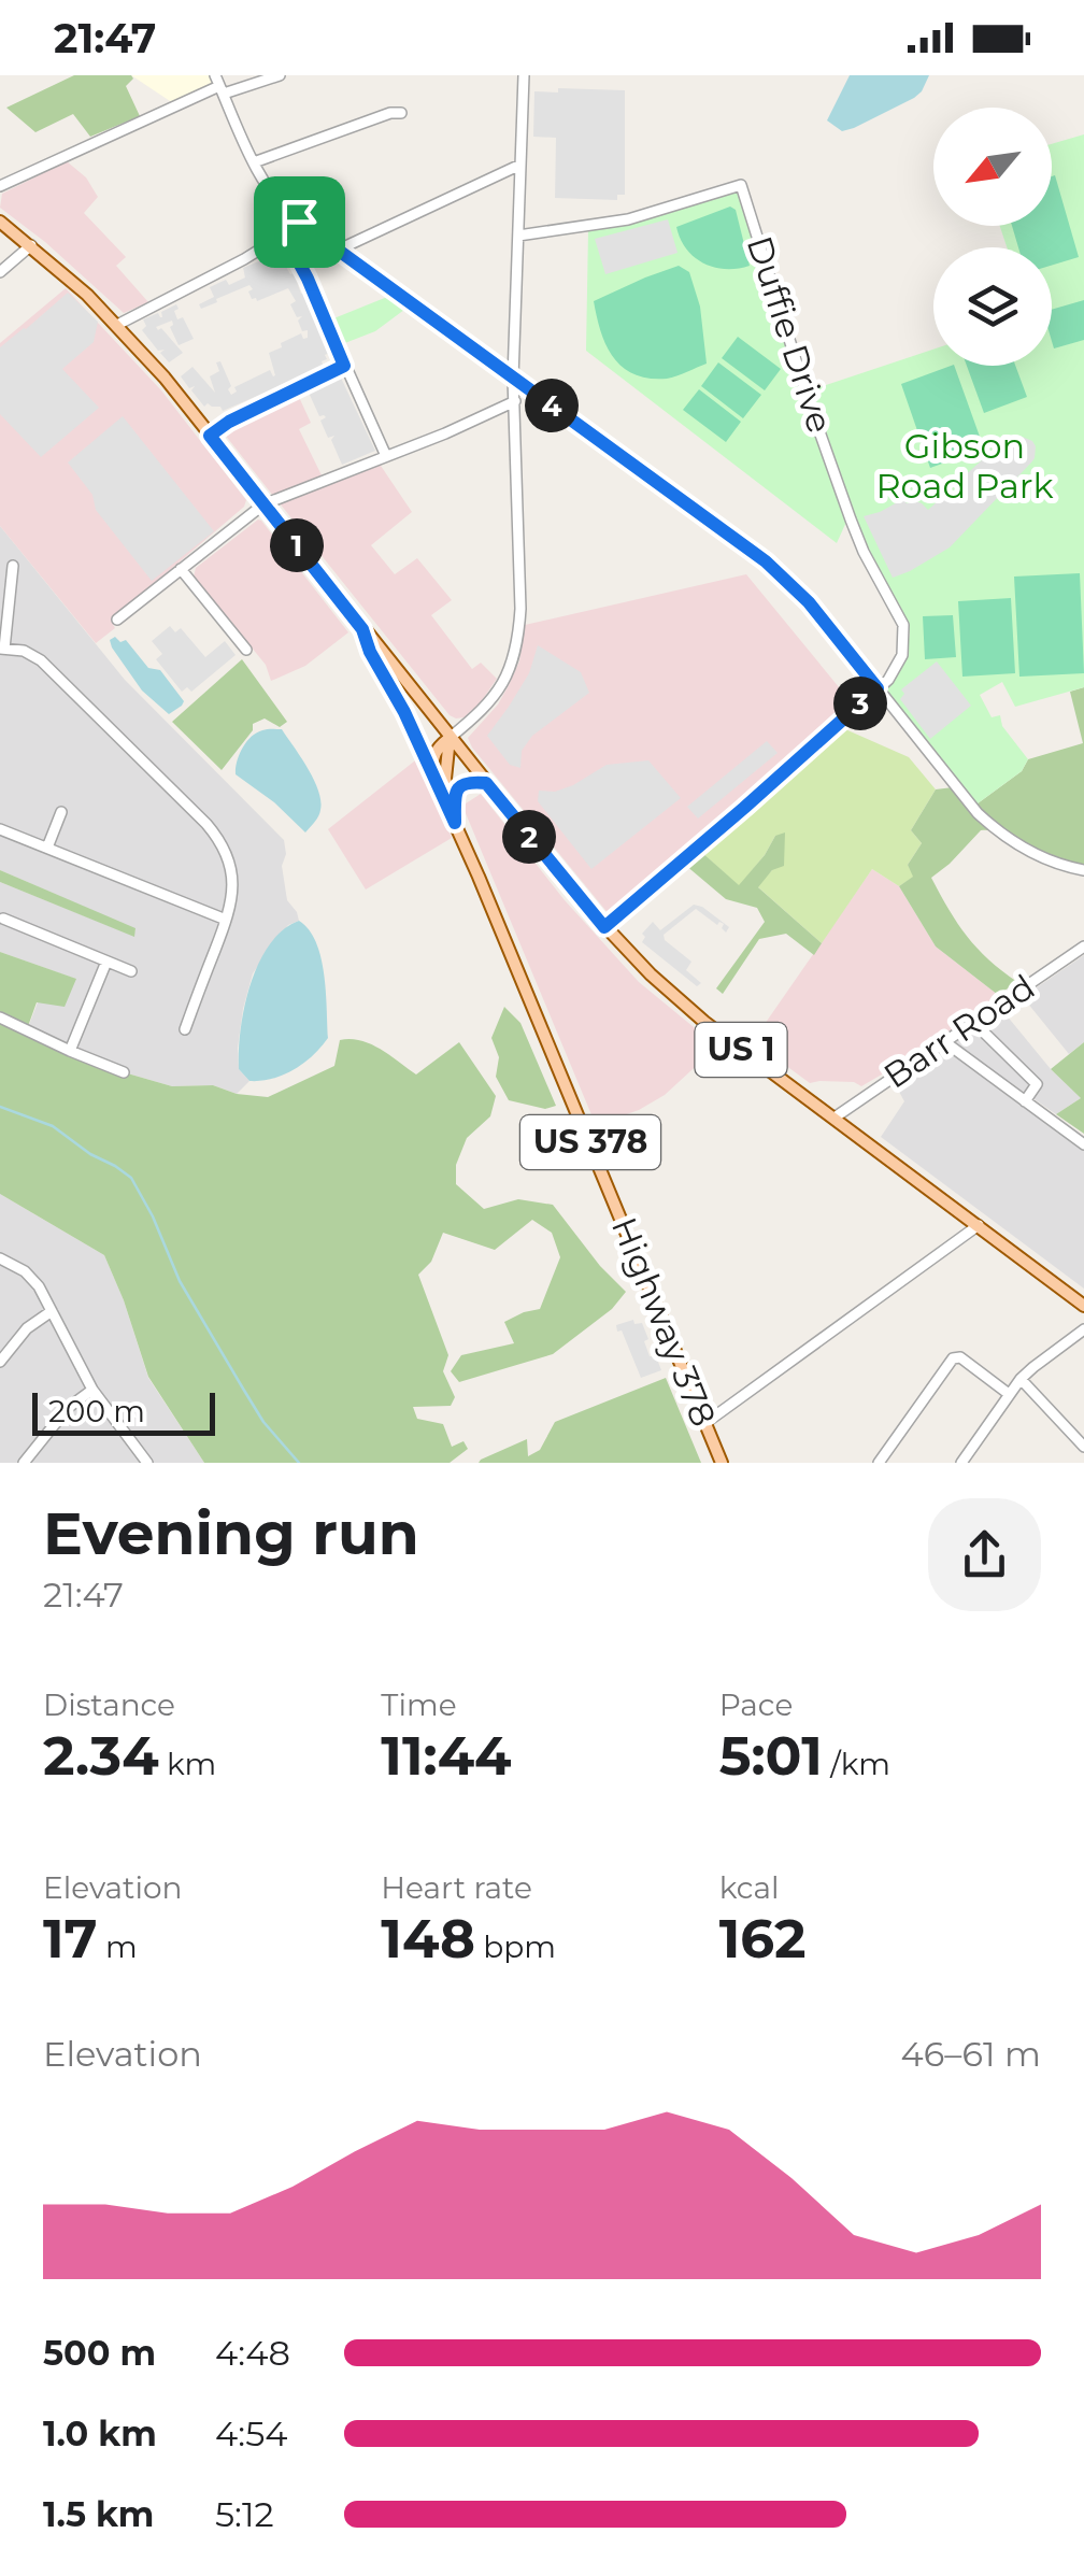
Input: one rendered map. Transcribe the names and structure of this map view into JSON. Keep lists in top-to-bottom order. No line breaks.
{"streets":{"main road":["US 1","US 378","Highway 378"],"street":["Duffie Drive","Barr Road"]},"crossings":[["Barr Road","US 1"],["US 1","US 378"],["US 378","Highway 378"]],"parks":["Gibson Road Park"],"scale_bar":"200 m","north":"bottom left","page":{"status":"21:47","pins":["4","1","3","2"],"scale":"200 m","heading":["Evening run","21:47"],"stats":[["Distance","2.34 km"],["Time","11:44"],["Pace","5:01 /km"],["Elevation","17 m"],["Heart rate","148 bpm"],["kcal","162"]],"chart":["Elevation","46–61 m"],"list":[{"name":"500 m","note":"4:48"},{"name":"1.0 km","note":"4:54"},{"name":"1.5 km","note":"5:12"}]}}
